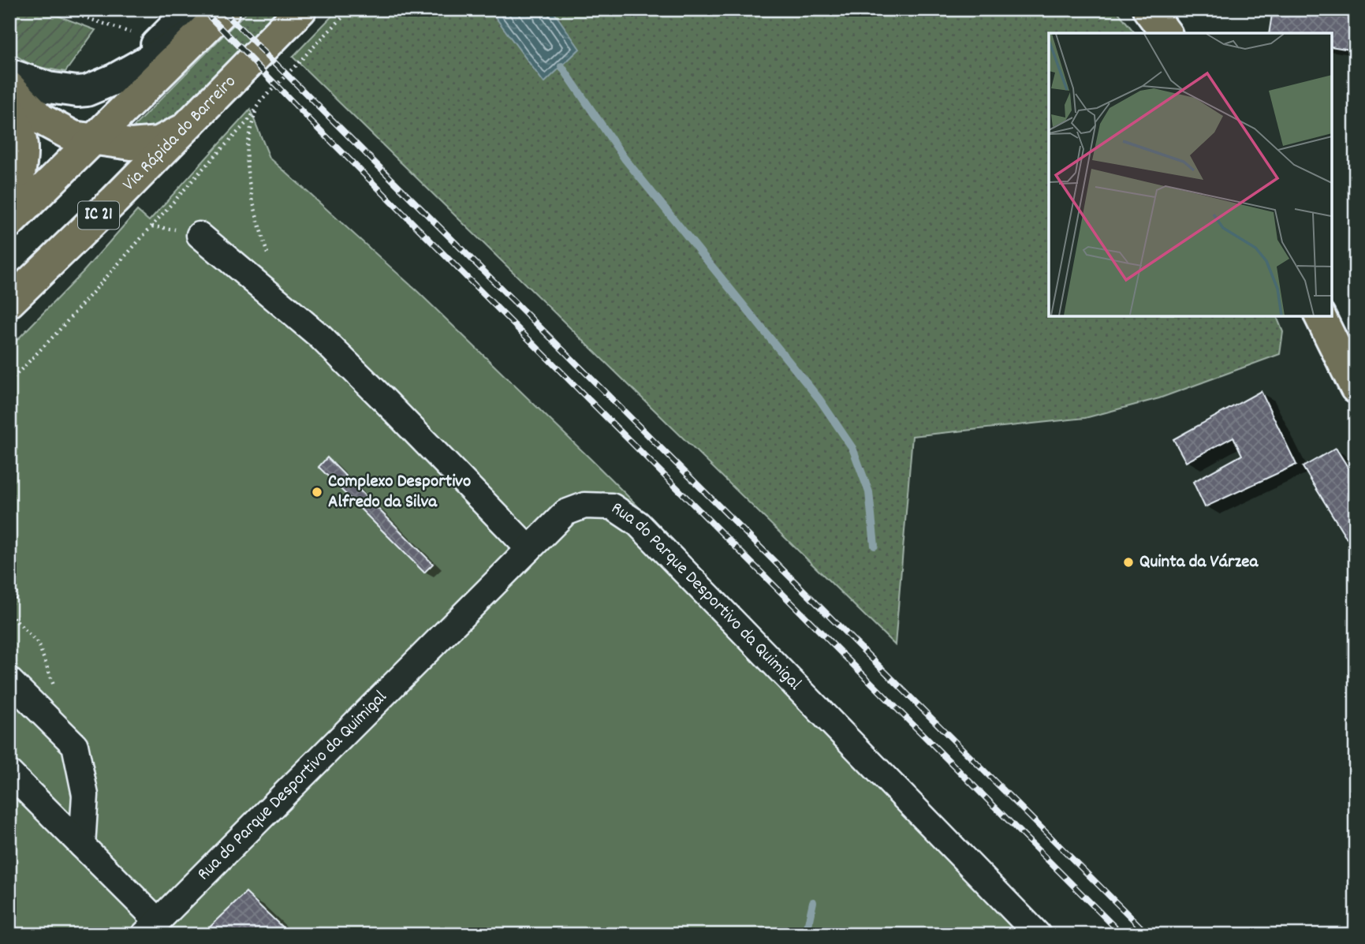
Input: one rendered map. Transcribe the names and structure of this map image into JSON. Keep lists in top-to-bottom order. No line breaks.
{"streets":{"main road":["Via Rápida do Barreiro","IC 21"],"street":["Rua do Parque Desportivo da Quimigal"]},"places":["Complexo Desportivo Alfredo da Silva","Quinta da Várzea"]}
